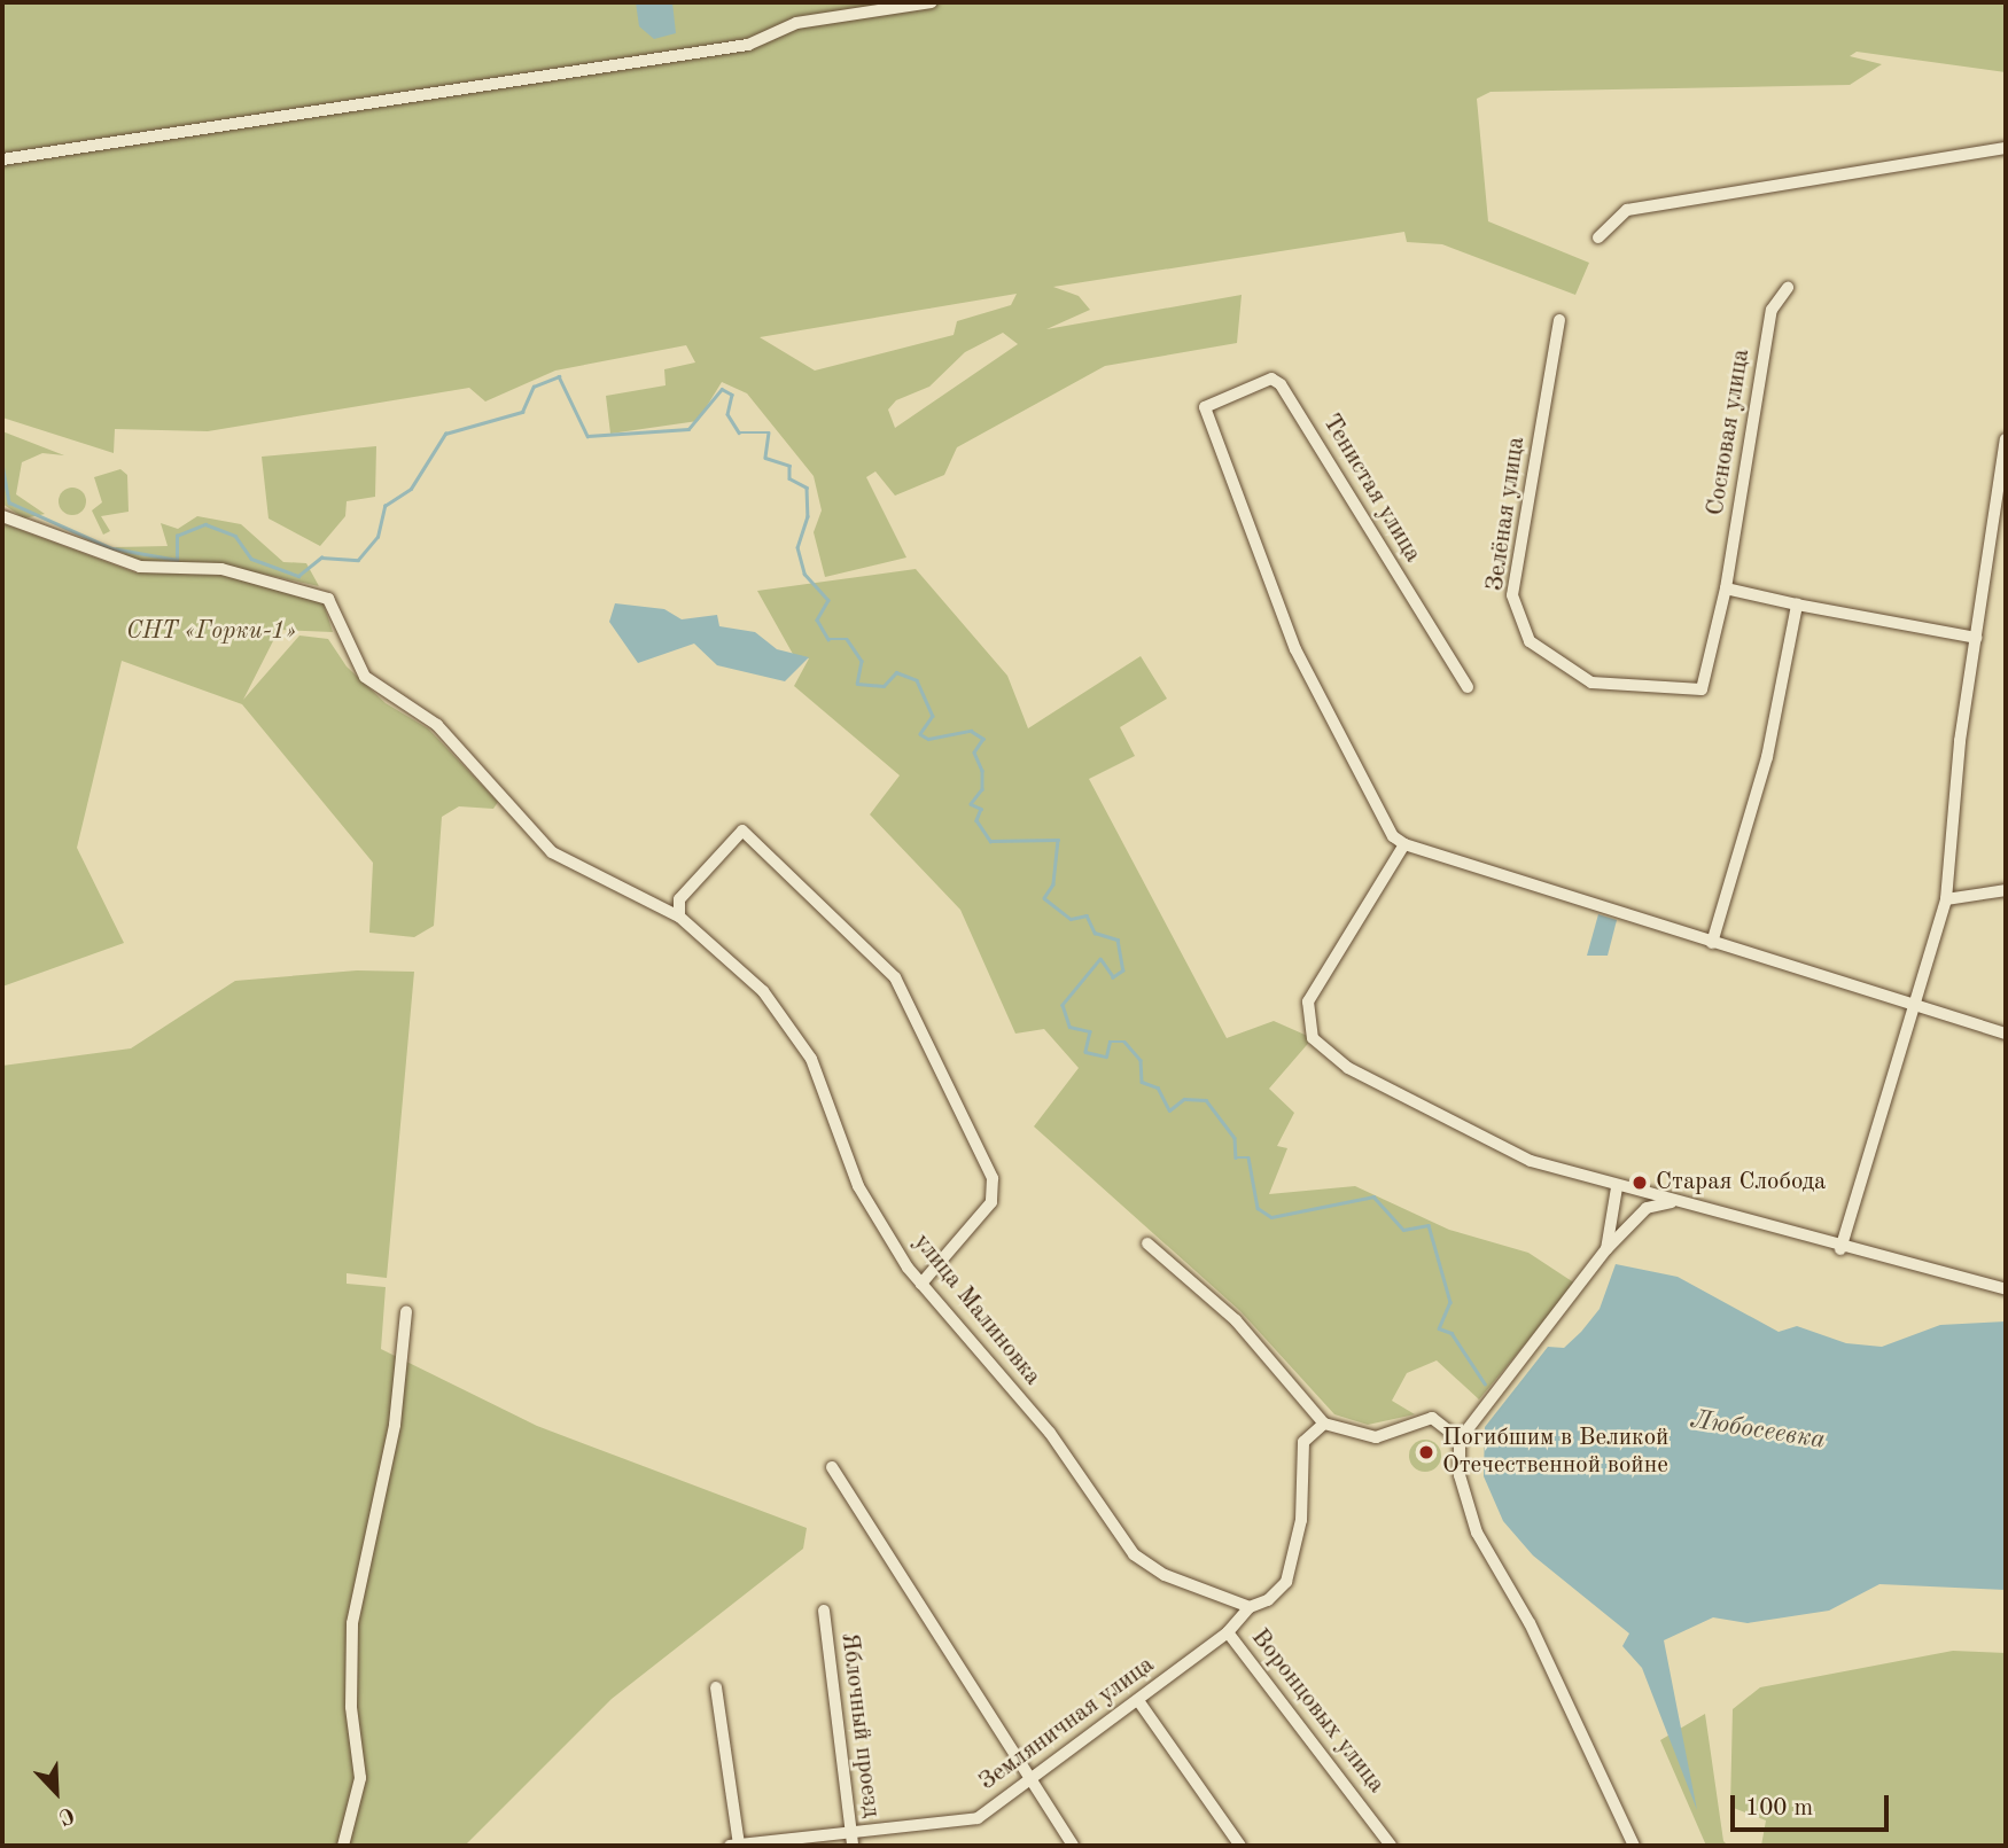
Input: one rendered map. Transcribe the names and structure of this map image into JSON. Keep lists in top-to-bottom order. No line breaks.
{"streets":{"street":["Сосновая улица","Тенистая улица","Зелёная улица","улица Малиновка","Воронцовых улица","Земляничная улица","Яблочный проезд"]},"crossings":[["Сосновая улица","Зелёная улица"],["улица Малиновка","Воронцовых улица"],["Воронцовых улица","Земляничная улица"],["Земляничная улица","Яблочный проезд"]],"water":["Любосеевка"],"parks":["СНТ «Горки-1»"],"places":["Старая Слобода","Погибшим в Великой Отечественной войне"],"scale_bar":"100 m","north":"bottom right"}
